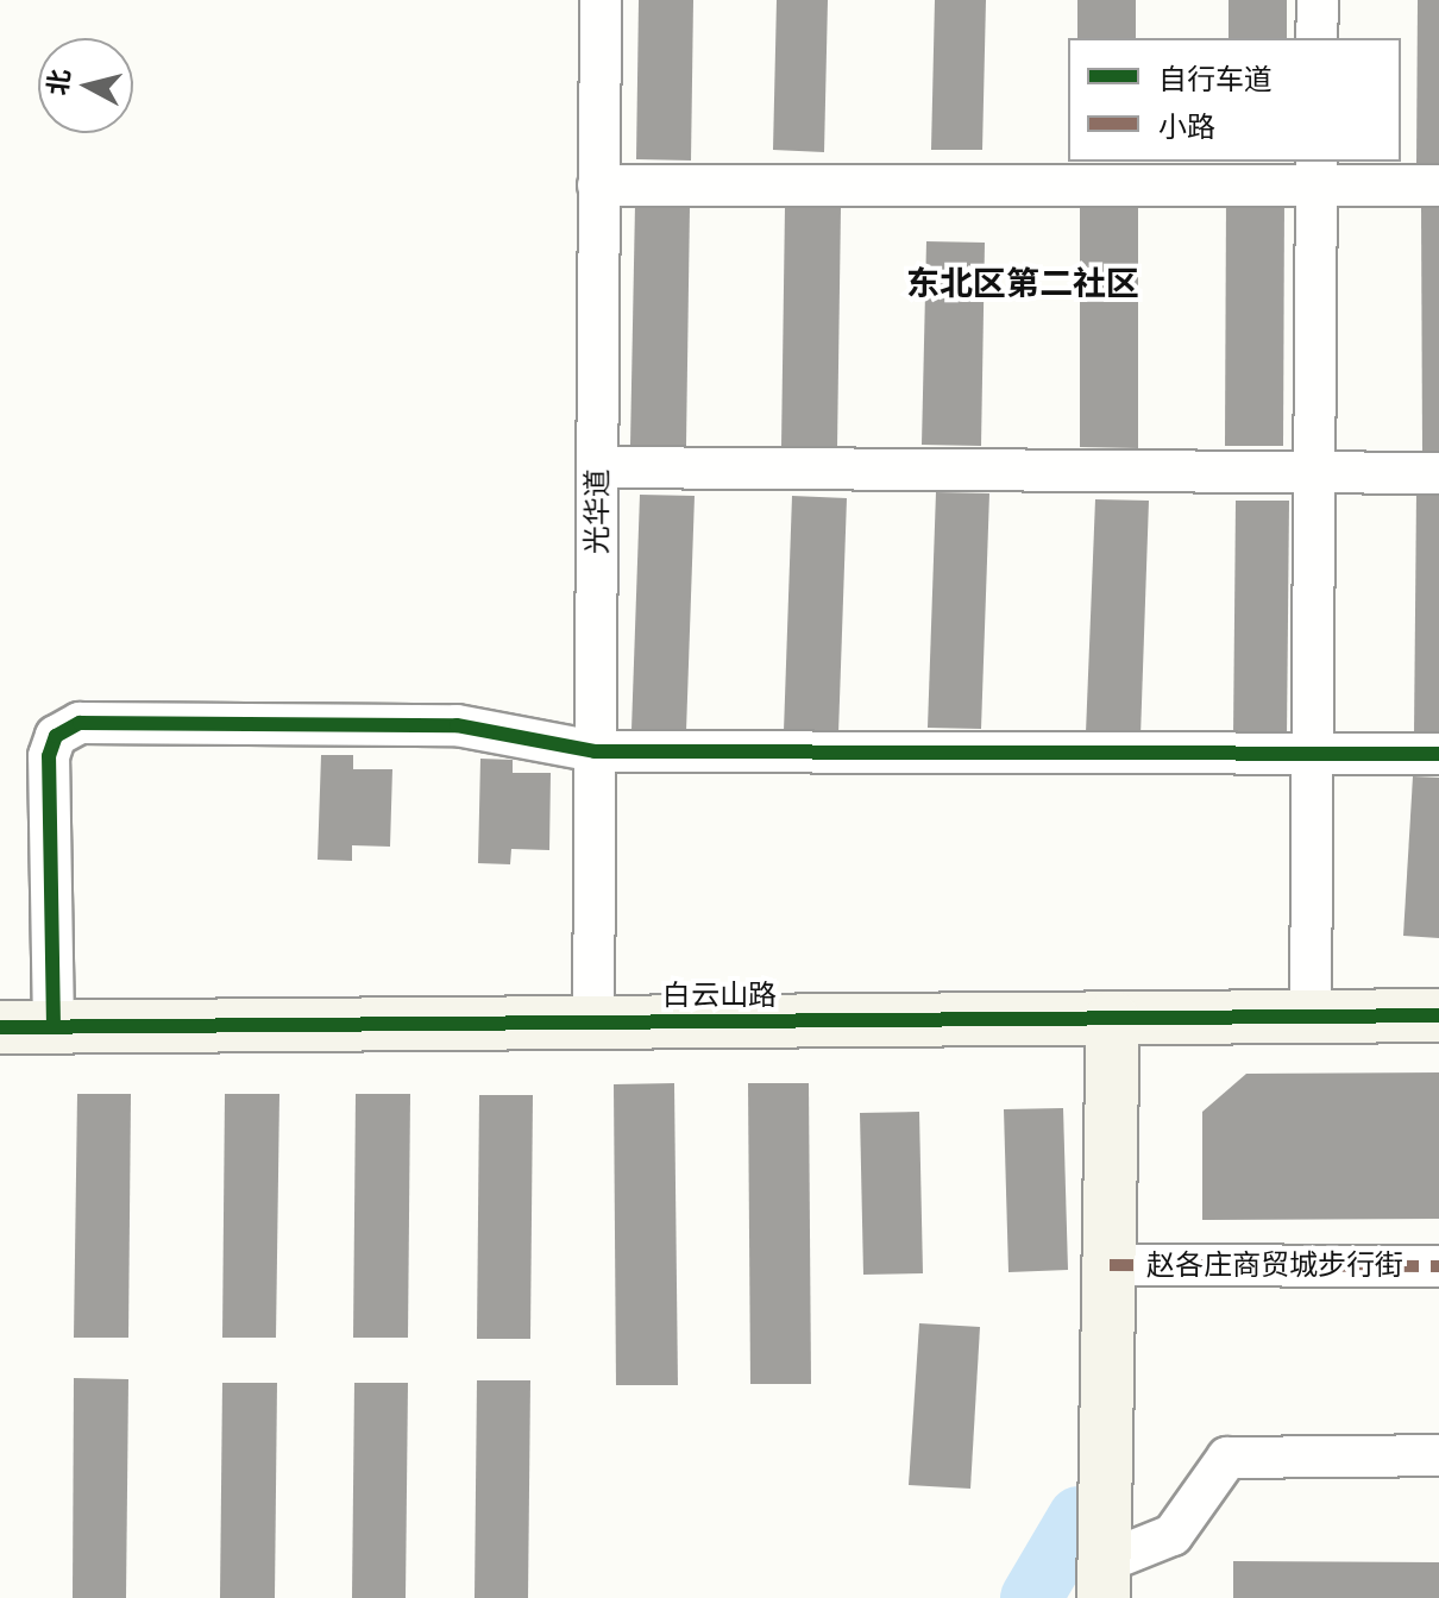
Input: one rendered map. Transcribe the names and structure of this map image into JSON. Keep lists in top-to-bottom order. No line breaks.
{"streets":{"street":["光华道","白云山路","赵各庄商贸城步行街"]},"crossings":[["光华道","白云山路"]],"districts":["东北区第二社区"],"legend":["自行车道","小路"],"north":"left"}
